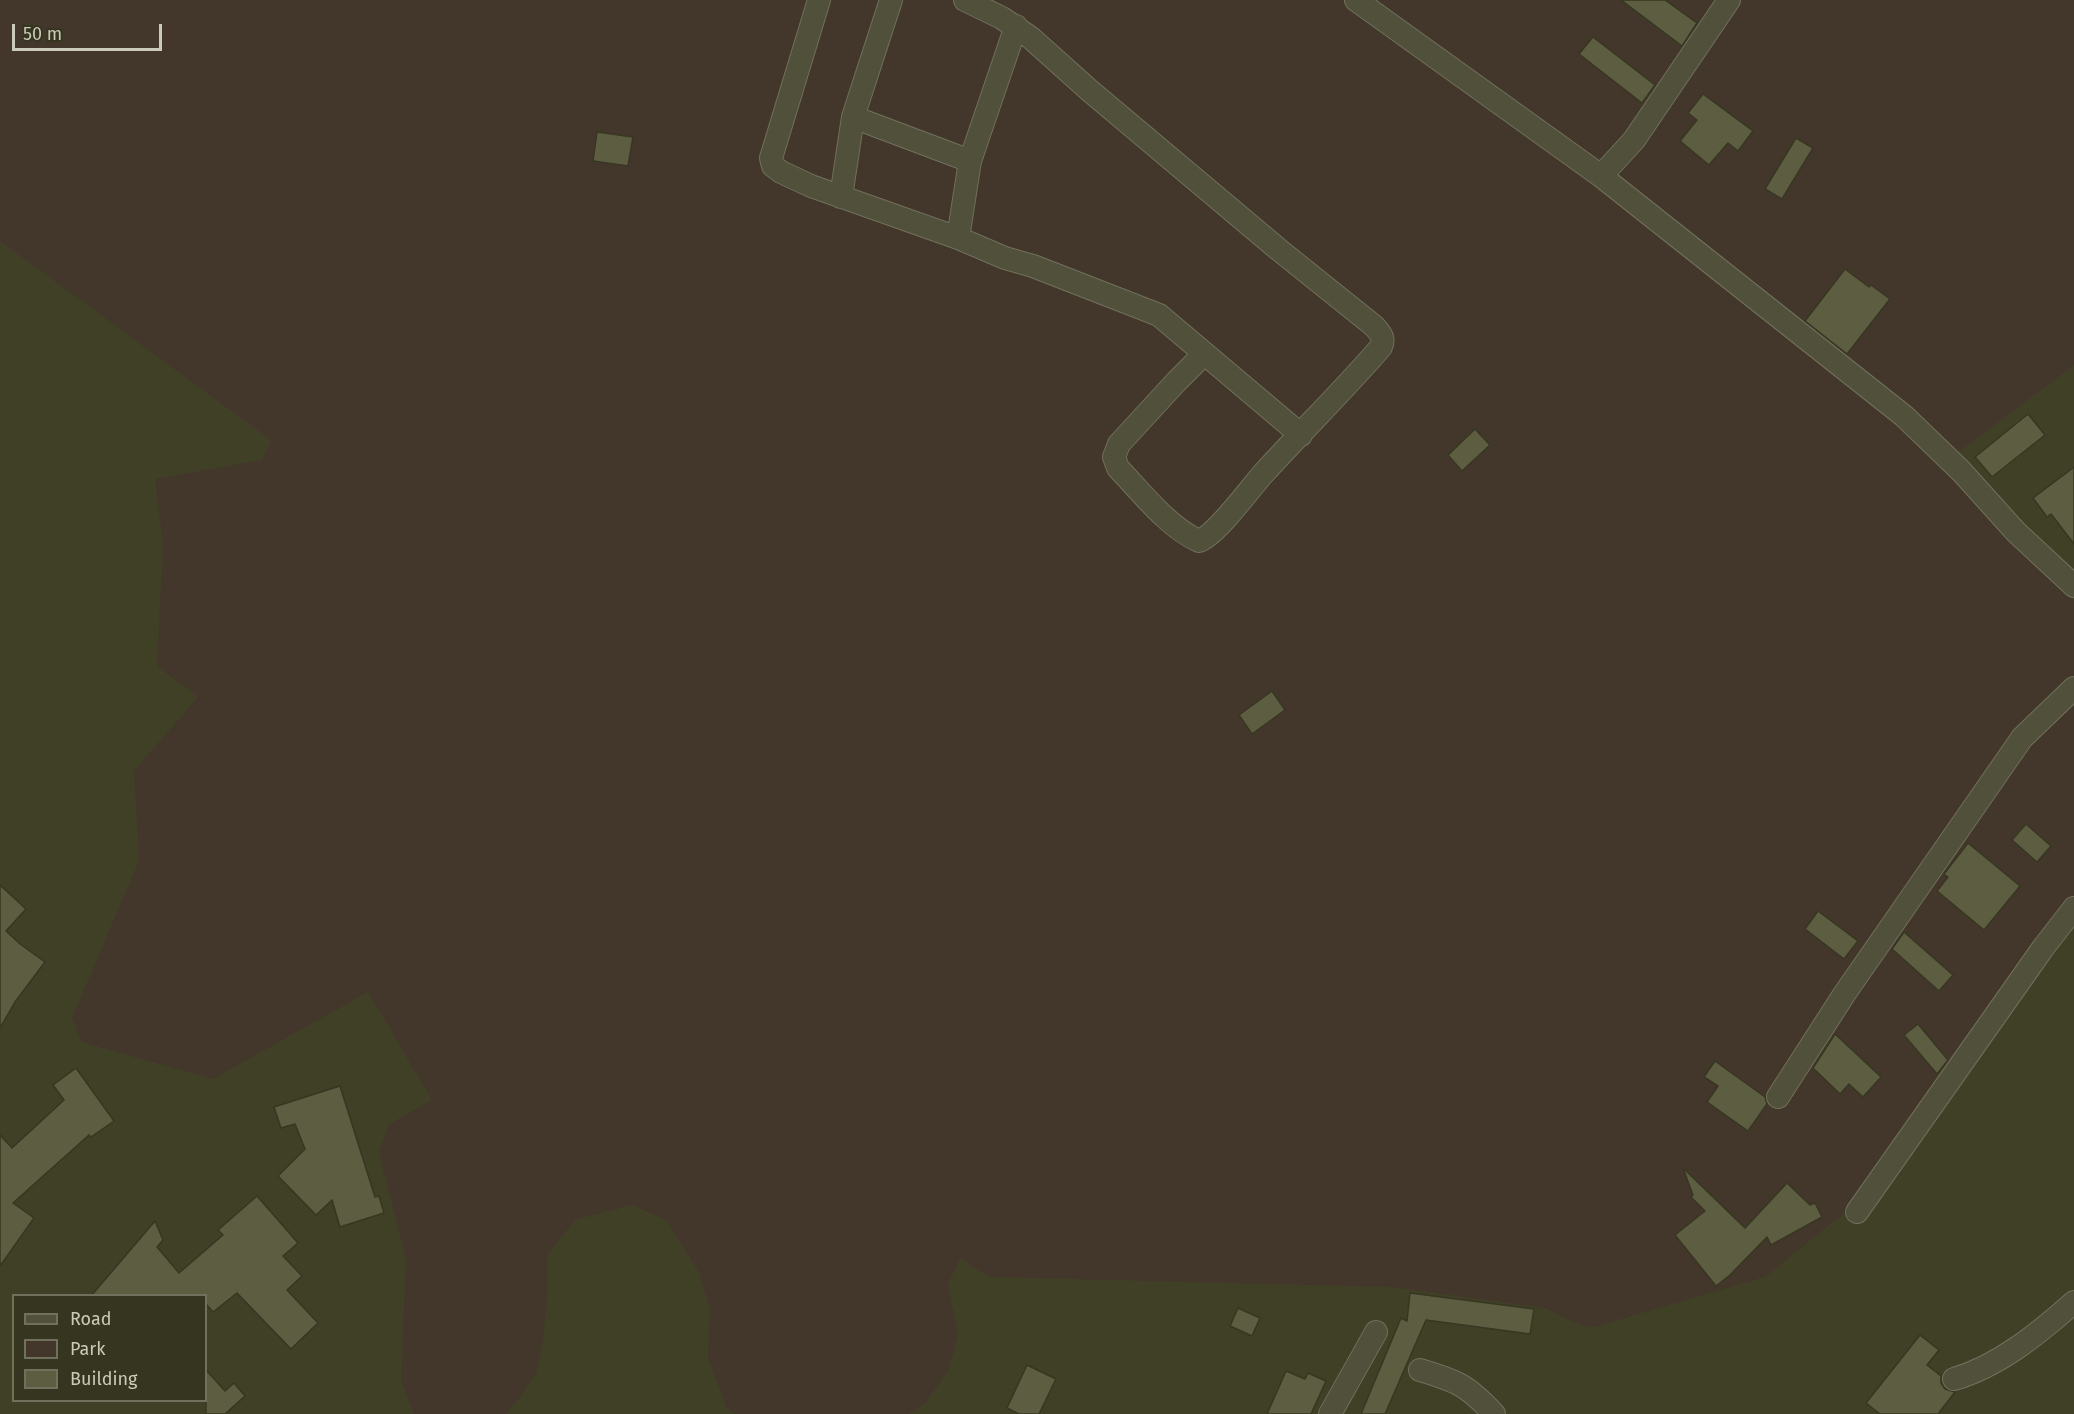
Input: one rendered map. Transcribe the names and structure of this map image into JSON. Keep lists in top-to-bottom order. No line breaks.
{"legend":["Road","Park","Building"],"scale_bar":"50 m"}
